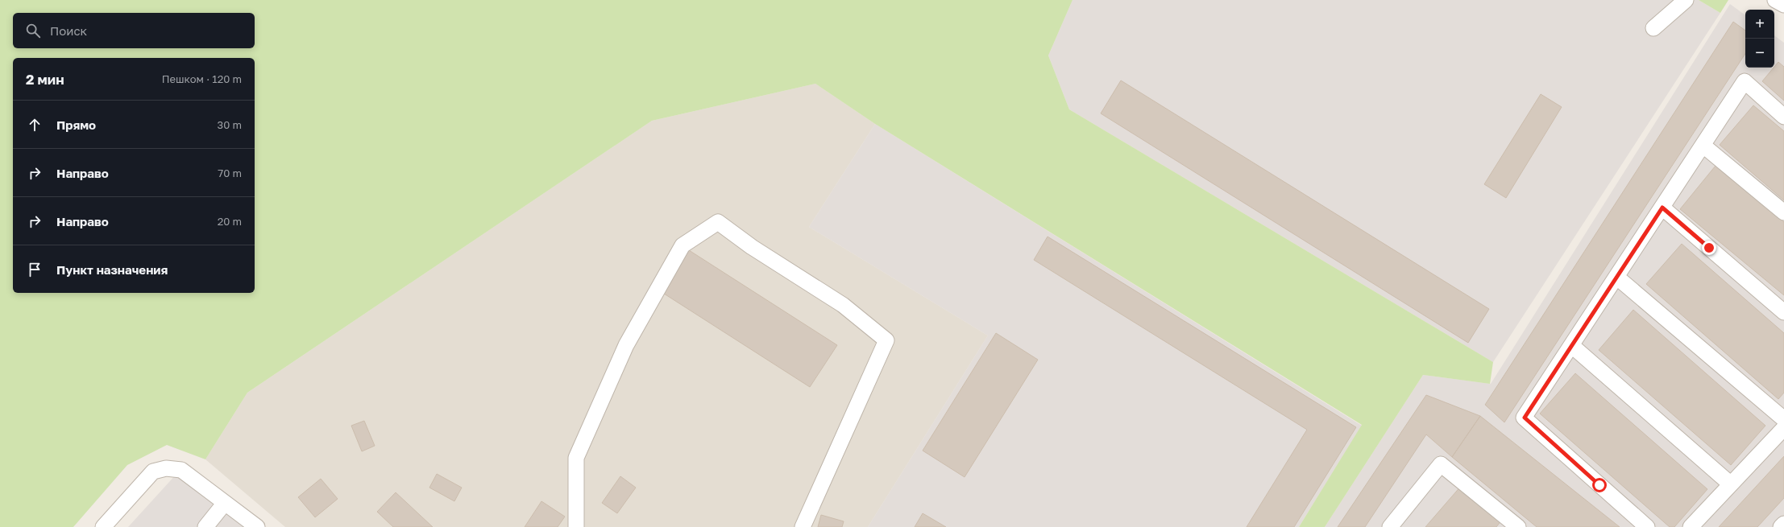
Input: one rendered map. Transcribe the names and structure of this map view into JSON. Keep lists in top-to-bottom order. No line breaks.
{"page":{"map_buttons":["+","−"],"search":"Поиск","heading":["2 мин","Пешком · 120 m"],"list":[["Прямо","30 m"],["Направо","70 m"],["Направо","20 m"],"Пункт назначения"]}}
